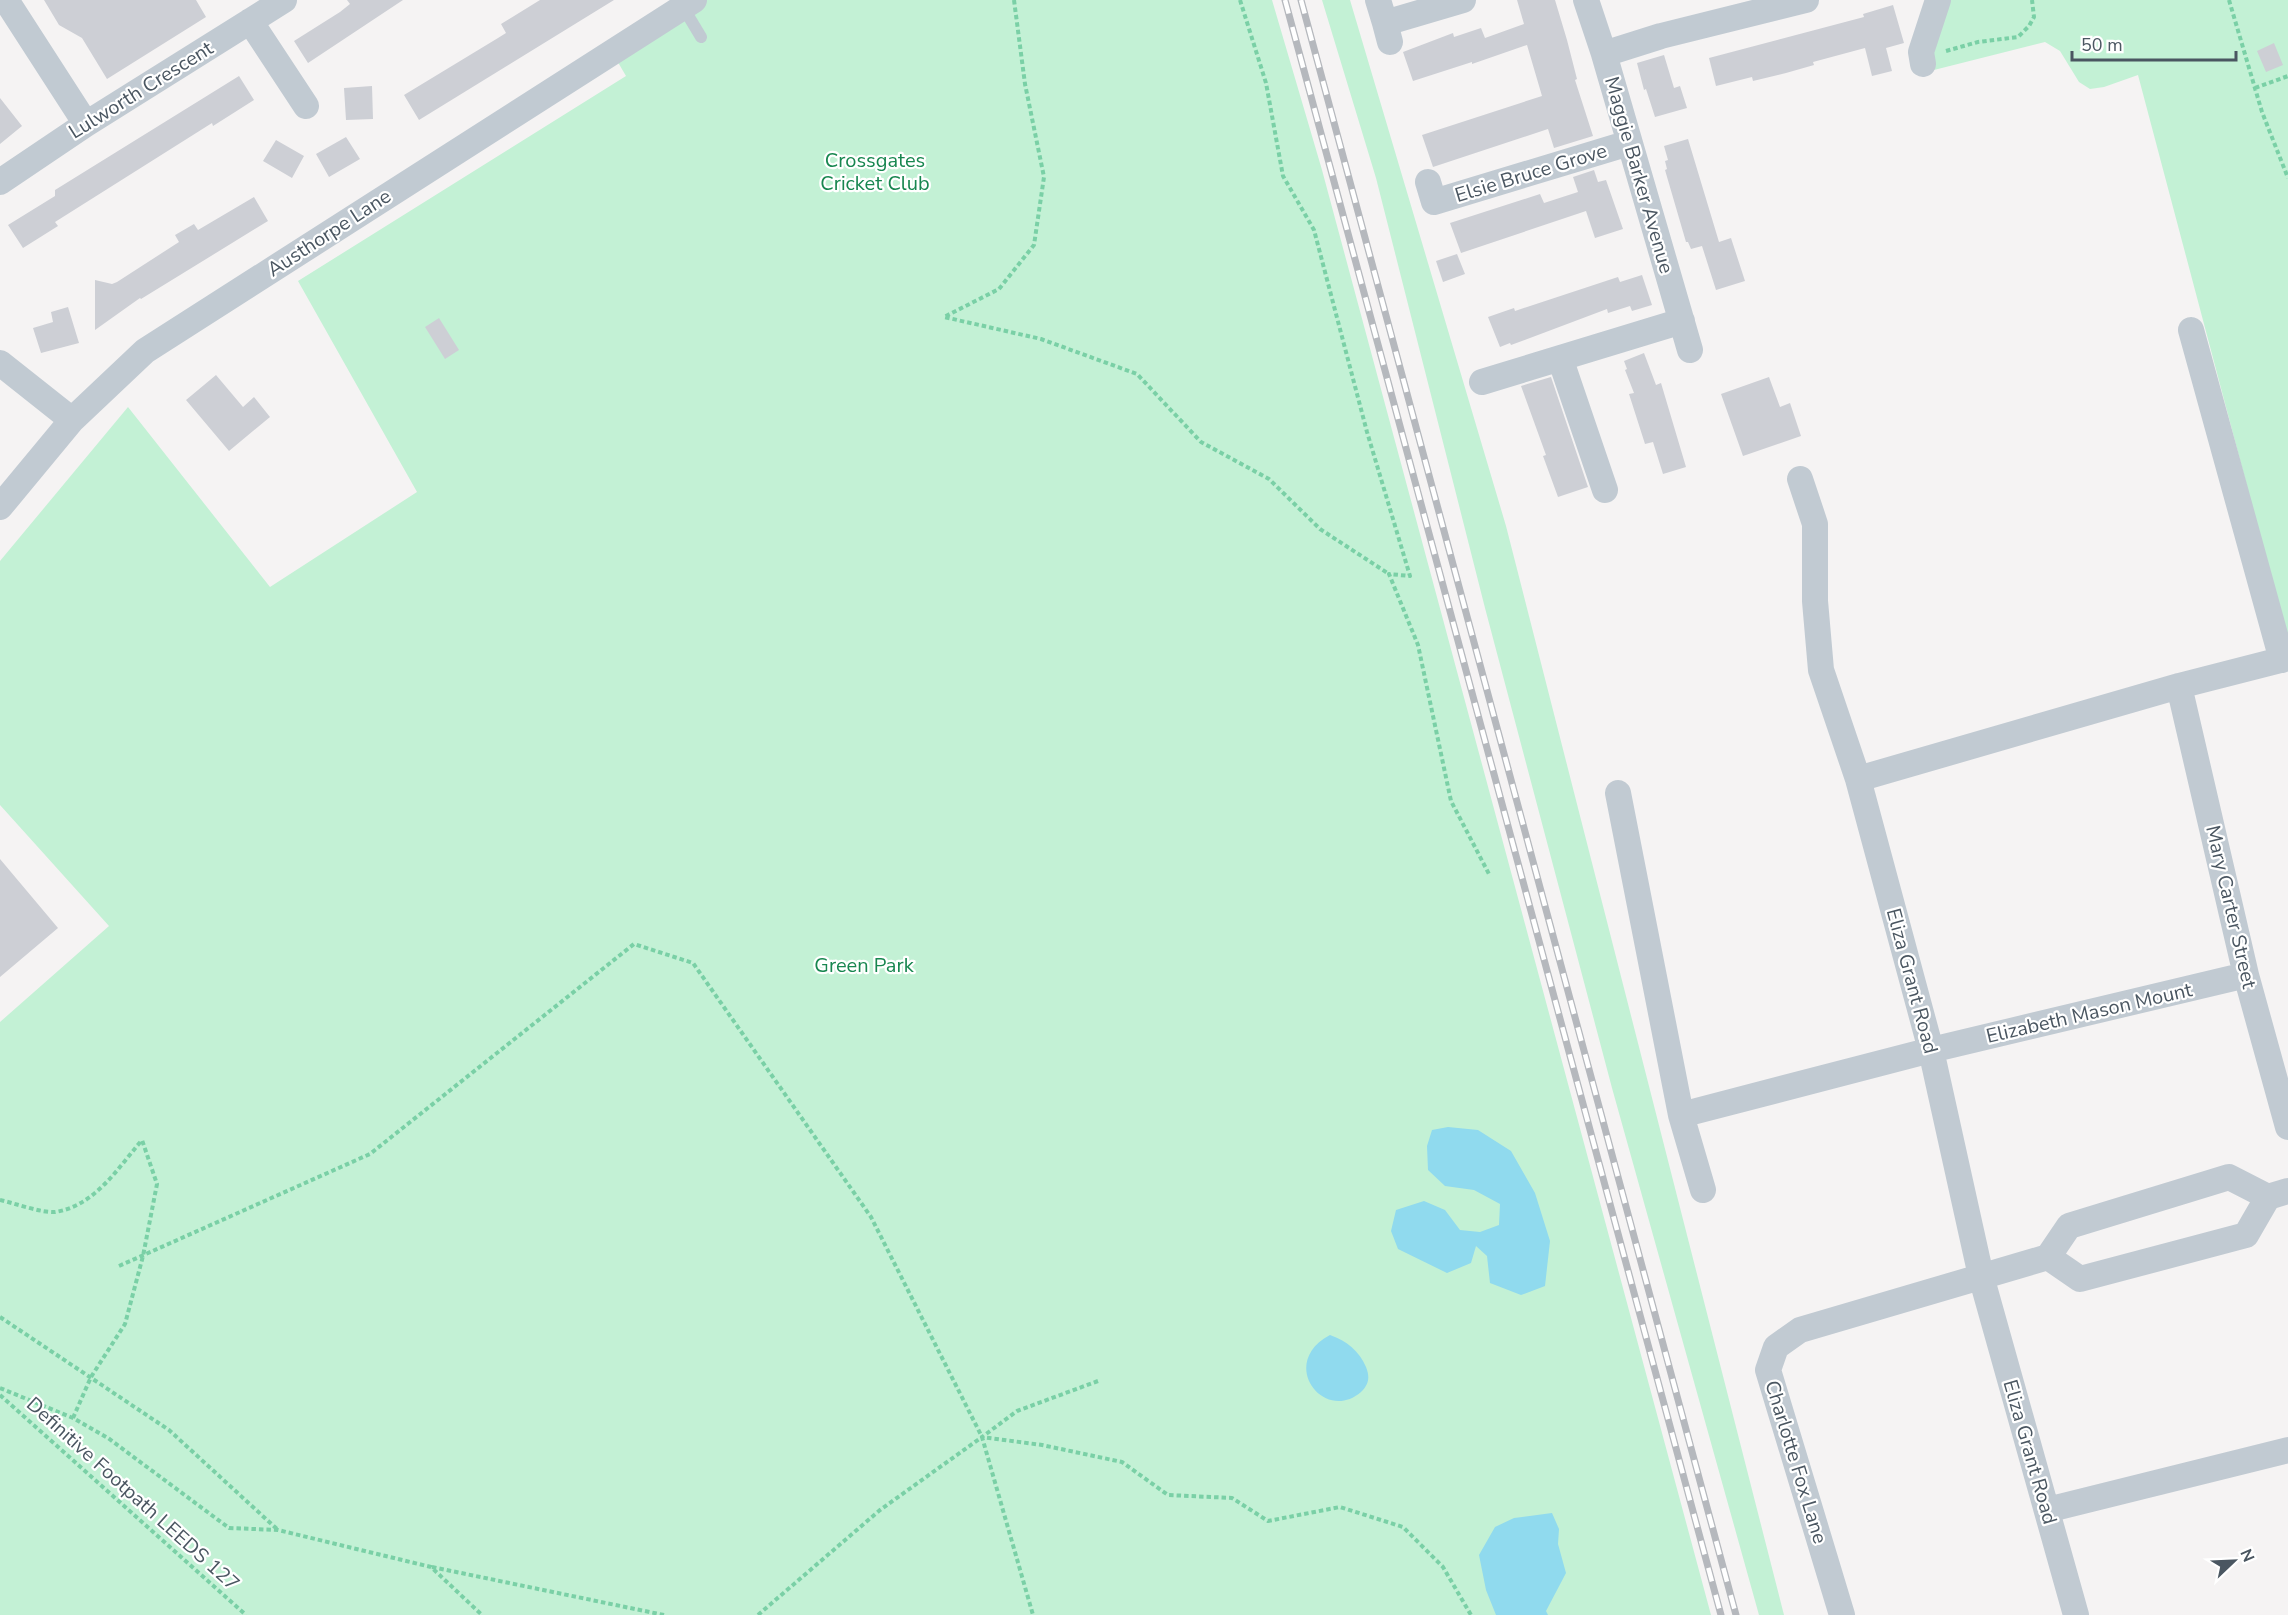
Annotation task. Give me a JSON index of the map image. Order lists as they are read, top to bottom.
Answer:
{
  "streets": {
    "street": [
      "Lulworth Crescent",
      "Elsie Bruce Grove",
      "Maggie Barker Avenue",
      "Austhorpe Lane",
      "Mary Carter Street",
      "Eliza Grant Road",
      "Elizabeth Mason Mount",
      "Charlotte Fox Lane"
    ],
    "path": ["Definitive Footpath LEEDS 127"]
  },
  "crossings": [
    ["Elsie Bruce Grove", "Maggie Barker Avenue"],
    ["Mary Carter Street", "Elizabeth Mason Mount"],
    ["Eliza Grant Road", "Elizabeth Mason Mount"],
    ["Eliza Grant Road", "Charlotte Fox Lane"]
  ],
  "parks": ["Crossgates Cricket Club", "Green Park"],
  "scale_bar": "50 m",
  "north": "top right"
}
